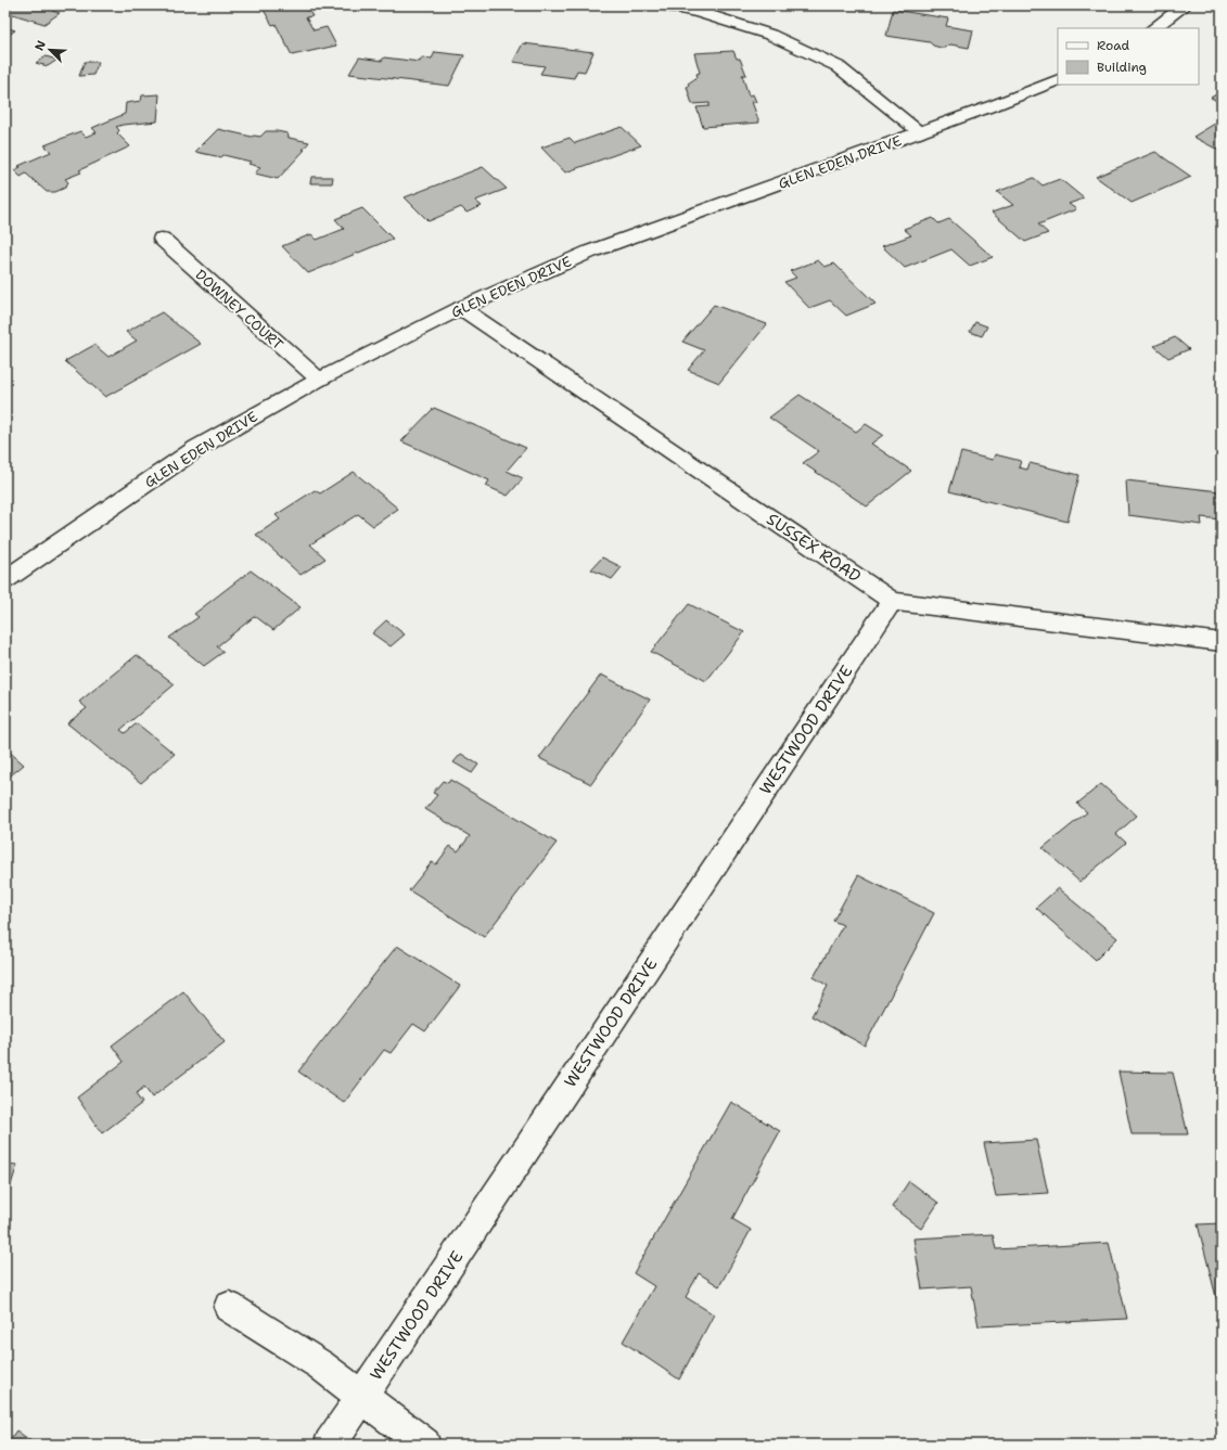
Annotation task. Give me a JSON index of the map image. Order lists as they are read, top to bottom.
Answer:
{
  "streets": {
    "street": [
      "GLEN EDEN DRIVE",
      "DOWNEY COURT",
      "SUSSEX ROAD",
      "WESTWOOD DRIVE"
    ]
  },
  "crossings": [
    ["GLEN EDEN DRIVE", "DOWNEY COURT"],
    ["GLEN EDEN DRIVE", "SUSSEX ROAD"],
    ["SUSSEX ROAD", "WESTWOOD DRIVE"]
  ],
  "legend": ["Road", "Building"],
  "north": "top left"
}
